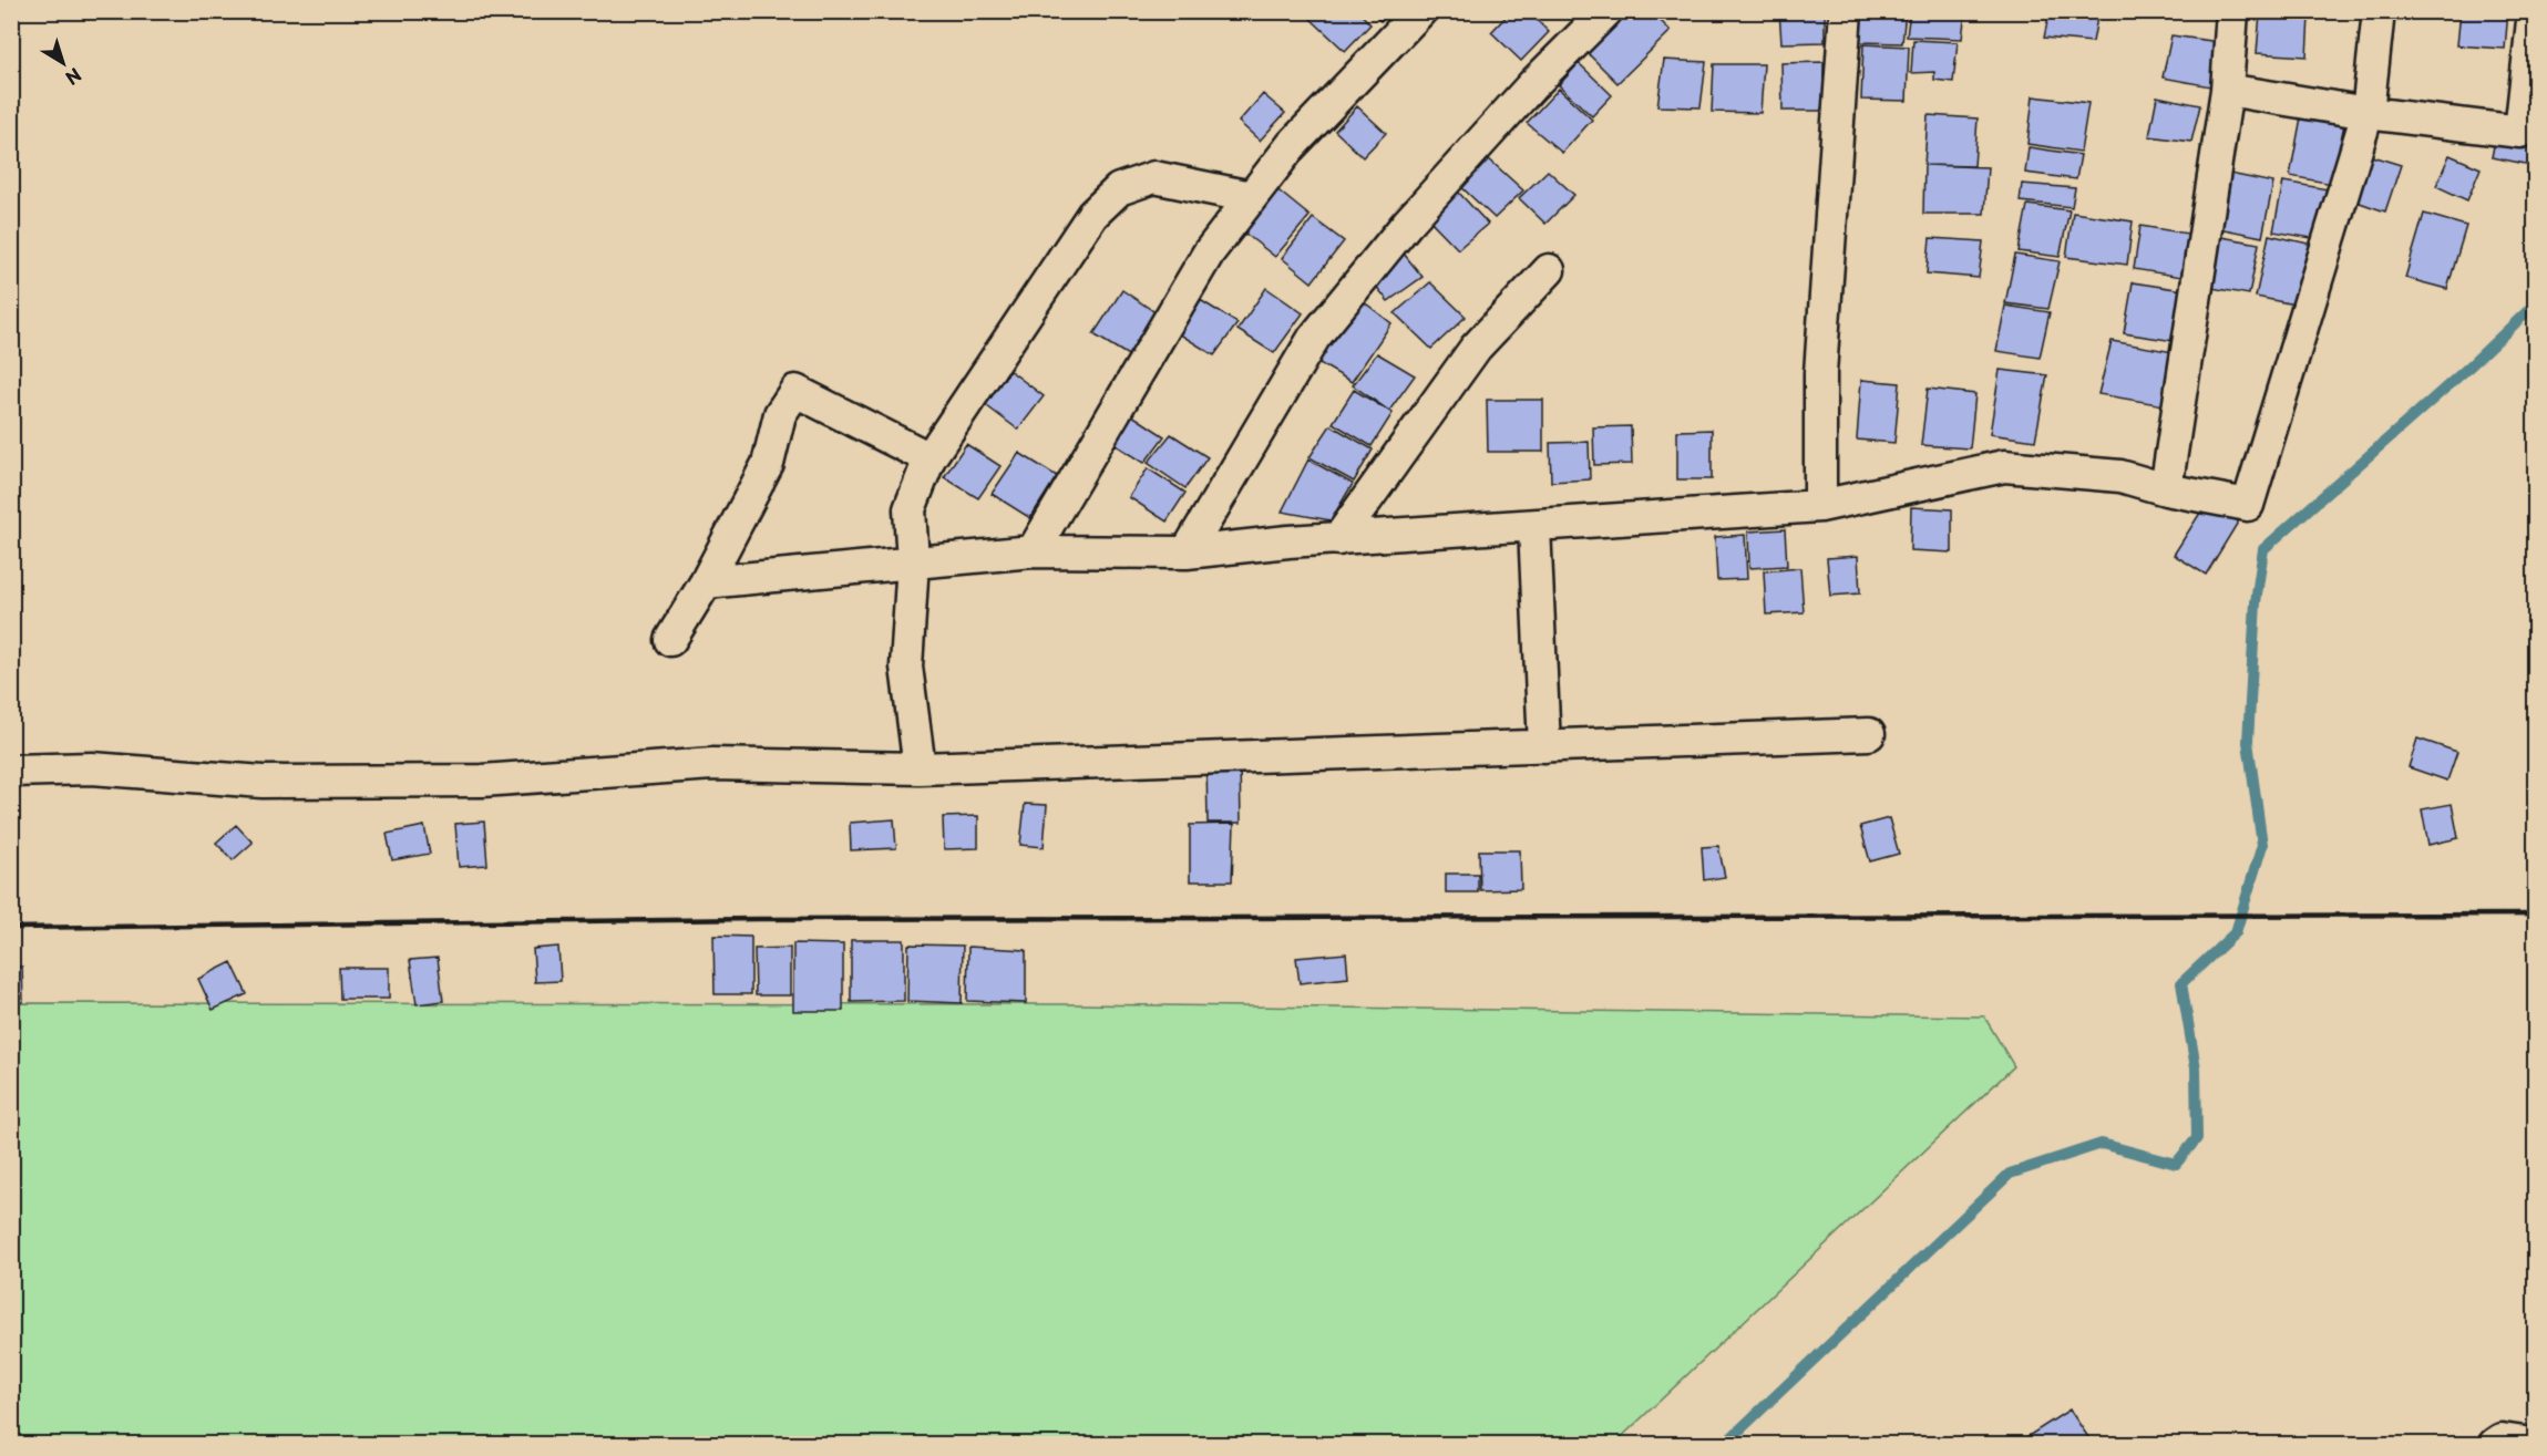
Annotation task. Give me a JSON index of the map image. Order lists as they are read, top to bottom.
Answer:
{
  "north": "bottom right"
}
